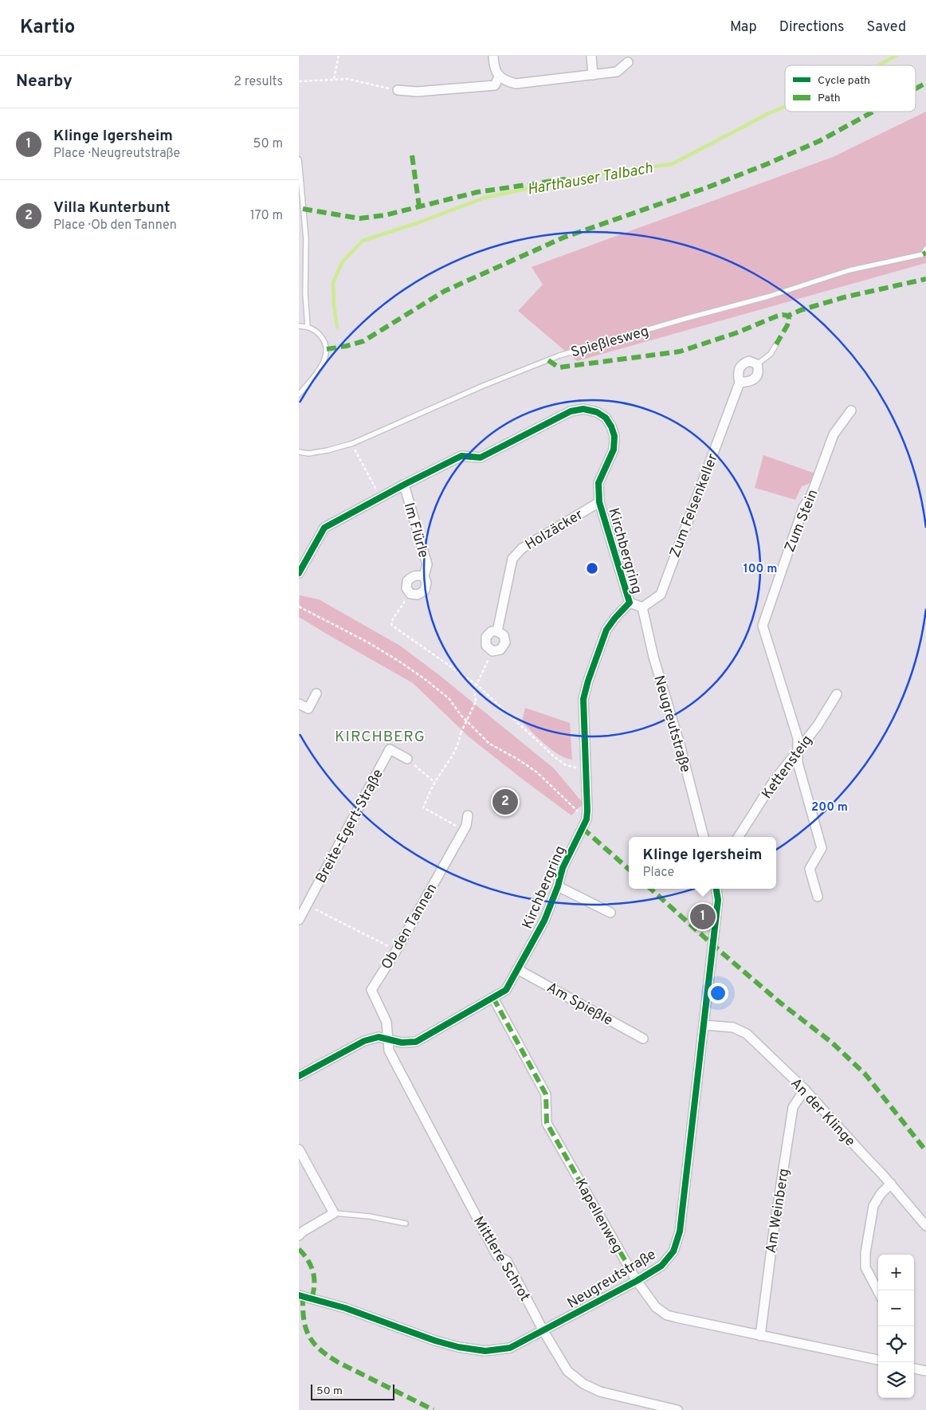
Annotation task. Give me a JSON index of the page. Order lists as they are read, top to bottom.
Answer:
{
  "streets": {
    "street": [
      "Zum Felsenkeller",
      "Zum Stein",
      "Holzäcker",
      "Im Flürle",
      "Kirchbergring",
      "Neugreutstraße",
      "Kettensteig",
      "Breite-Egert-Straße",
      "Ob den Tannen",
      "Am Spießle",
      "An der Klinge",
      "Am Weinberg",
      "Kapellenweg",
      "Mittlere Schrot"
    ],
    "lane": ["Spießlesweg"]
  },
  "crossings": [
    ["Zum Felsenkeller", "Neugreutstraße"],
    ["Zum Stein", "Kettensteig"],
    ["Holzäcker", "Kirchbergring"],
    ["Im Flürle", "Kirchbergring"],
    ["Kirchbergring", "Ob den Tannen"],
    ["Kirchbergring", "Am Spießle"],
    ["Kirchbergring", "Kapellenweg"],
    ["Kirchbergring", "Mittlere Schrot"],
    ["Neugreutstraße", "An der Klinge"],
    ["Neugreutstraße", "Kapellenweg"],
    ["Neugreutstraße", "Mittlere Schrot"],
    ["Ob den Tannen", "Mittlere Schrot"],
    ["An der Klinge", "Am Weinberg"],
    ["Am Weinberg", "Kapellenweg"]
  ],
  "districts": ["KIRCHBERG"],
  "water": ["Harthauser Talbach"],
  "legend": ["Cycle path", "Path"],
  "scale_bar": "50 m",
  "page": {
    "header": "Kartio",
    "nav": ["Map", "Directions", "Saved"],
    "heading": ["Nearby", "2 results"],
    "list": [
      {
        "mark": "1",
        "name": "Klinge Igersheim",
        "note": "Place · Neugreutstraße",
        "value": "50 m"
      },
      {
        "mark": "2",
        "name": "Villa Kunterbunt",
        "note": "Place · Ob den Tannen",
        "value": "170 m"
      }
    ],
    "pins": ["2", "1"],
    "popup": ["Klinge Igersheim", "Place"],
    "map_buttons": ["+", "−"],
    "scale": "50 m"
  },
  "rings": ["100 m", "200 m"]
}
